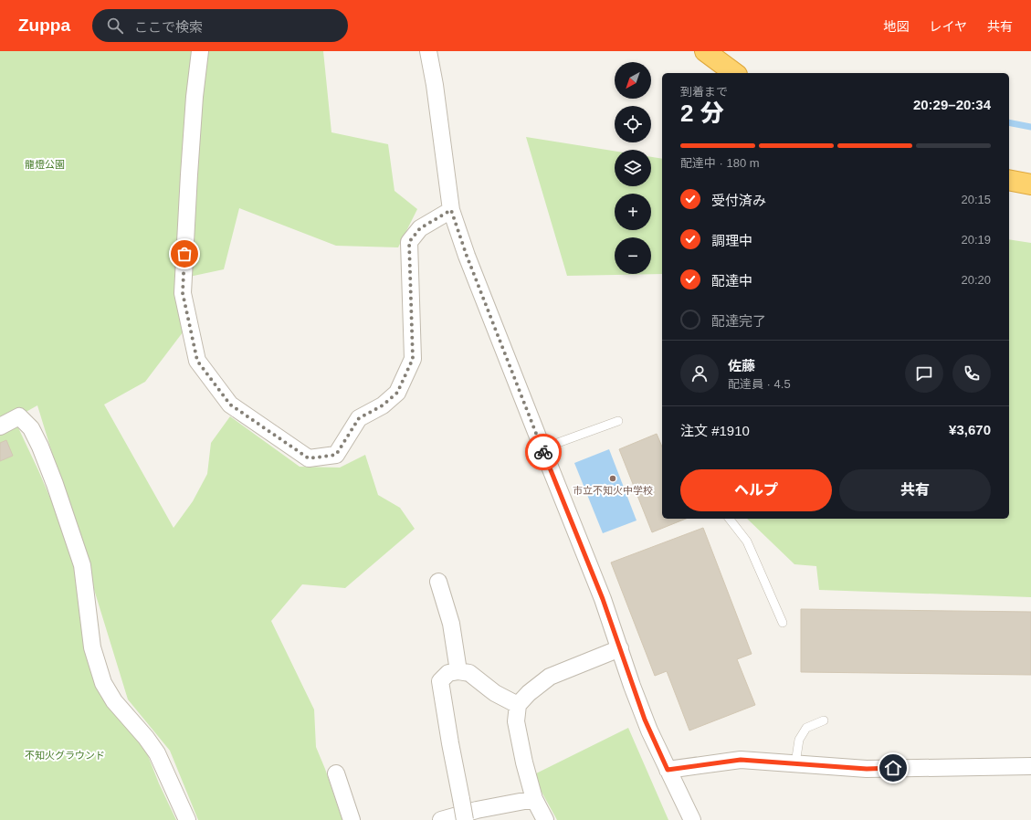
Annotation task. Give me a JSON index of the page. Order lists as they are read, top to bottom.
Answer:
{
  "parks": ["龍燈公園", "不知火グラウンド"],
  "places": ["市立不知火中学校"],
  "north": "bottom left",
  "page": {
    "header": "Zuppa",
    "search": "ここで検索",
    "nav": ["地図", "レイヤ", "共有"],
    "map_buttons": ["+", "−"],
    "heading": ["2 分", "到着まで", "20:29–20:34"],
    "panel": [
      "佐藤",
      "配達員 · 4.5",
      "注文 #1910",
      "¥3,670"
    ],
    "bar": "配達中 · 180 m",
    "list": [
      ["受付済み", "20:15"],
      ["調理中", "20:19"],
      ["配達中", "20:20"],
      "配達完了"
    ],
    "buttons": ["ヘルプ", "共有"]
  }
}
